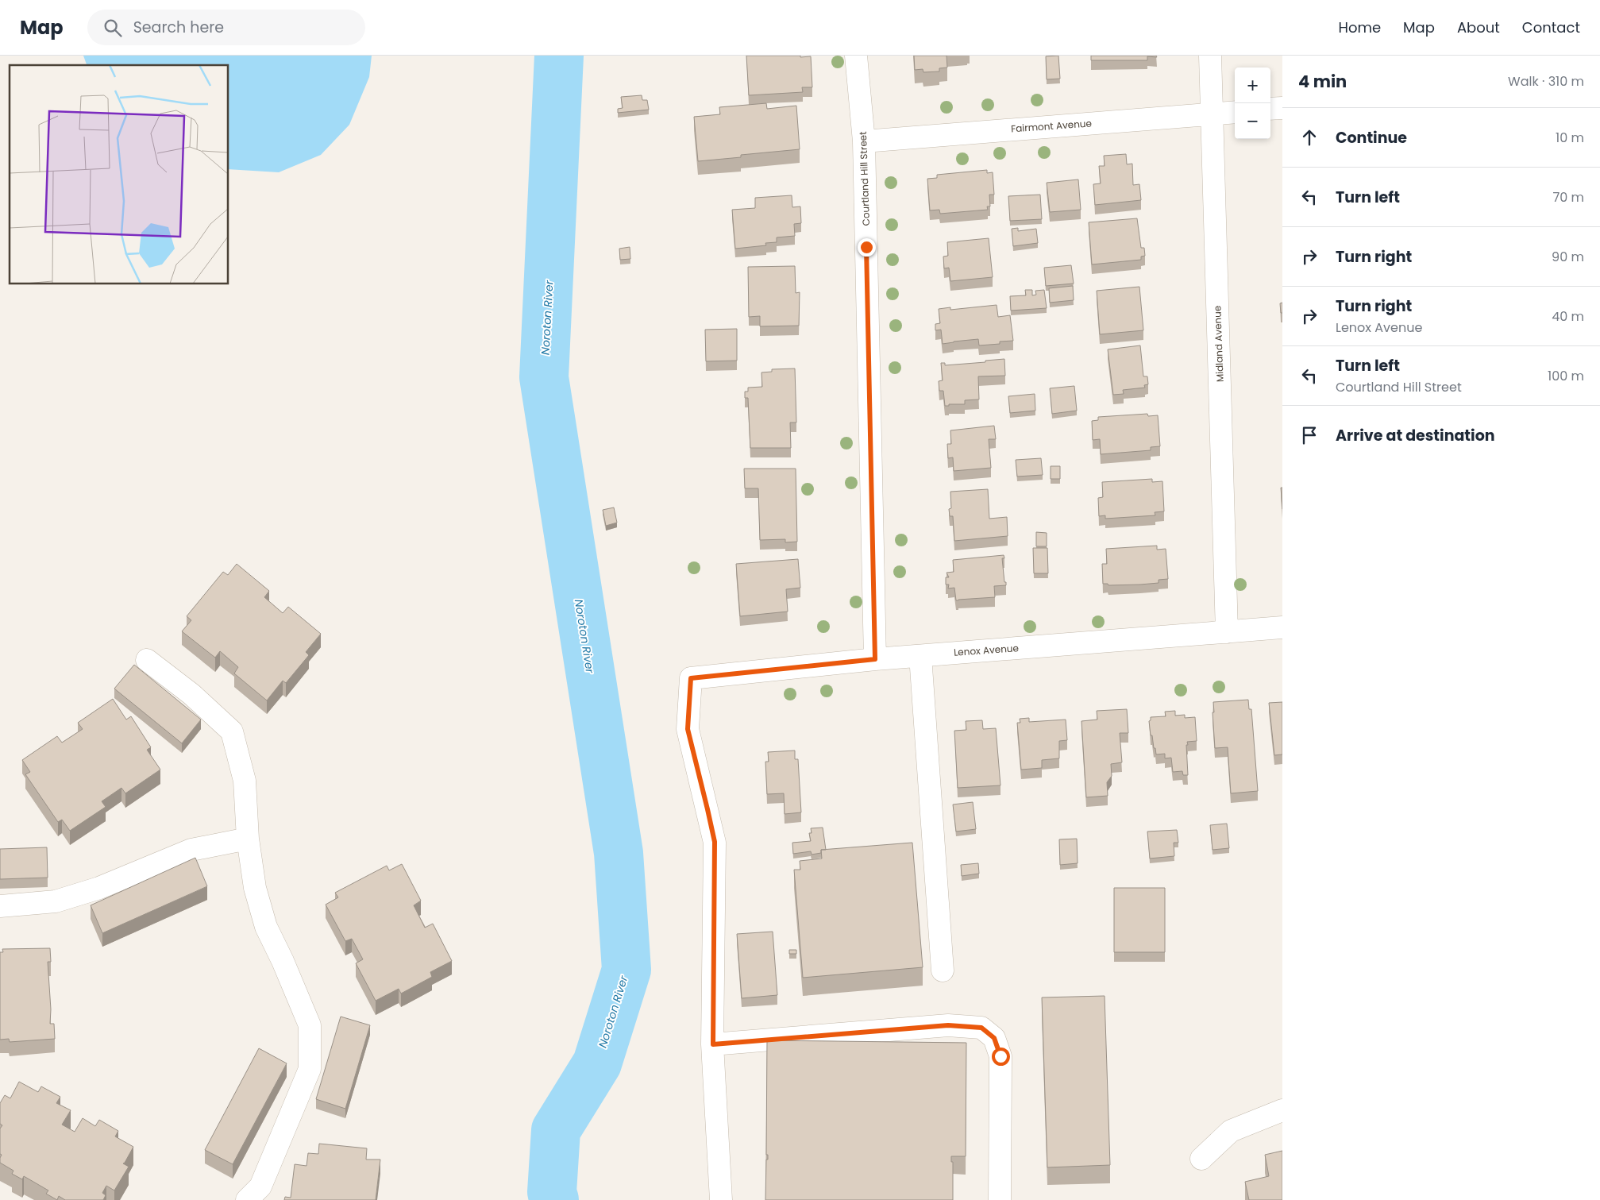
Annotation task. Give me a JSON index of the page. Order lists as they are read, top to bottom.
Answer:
{
  "streets": {
    "street": [
      "Fairmont Avenue",
      "Courtland Hill Street",
      "Midland Avenue",
      "Lenox Avenue"
    ]
  },
  "crossings": [
    ["Fairmont Avenue", "Courtland Hill Street"],
    ["Fairmont Avenue", "Midland Avenue"],
    ["Courtland Hill Street", "Lenox Avenue"],
    ["Midland Avenue", "Lenox Avenue"]
  ],
  "water": ["Noroton River"],
  "page": {
    "header": "Map",
    "search": "Search here",
    "nav": [
      "Home",
      "Map",
      "About",
      "Contact"
    ],
    "heading": ["4 min", "Walk · 310 m"],
    "map_buttons": ["+", "−"],
    "list": [
      ["Continue", "10 m"],
      ["Turn left", "70 m"],
      ["Turn right", "90 m"],
      ["Turn right", "Lenox Avenue", "40 m"],
      ["Turn left", "Courtland Hill Street", "100 m"],
      "Arrive at destination"
    ]
  }
}
